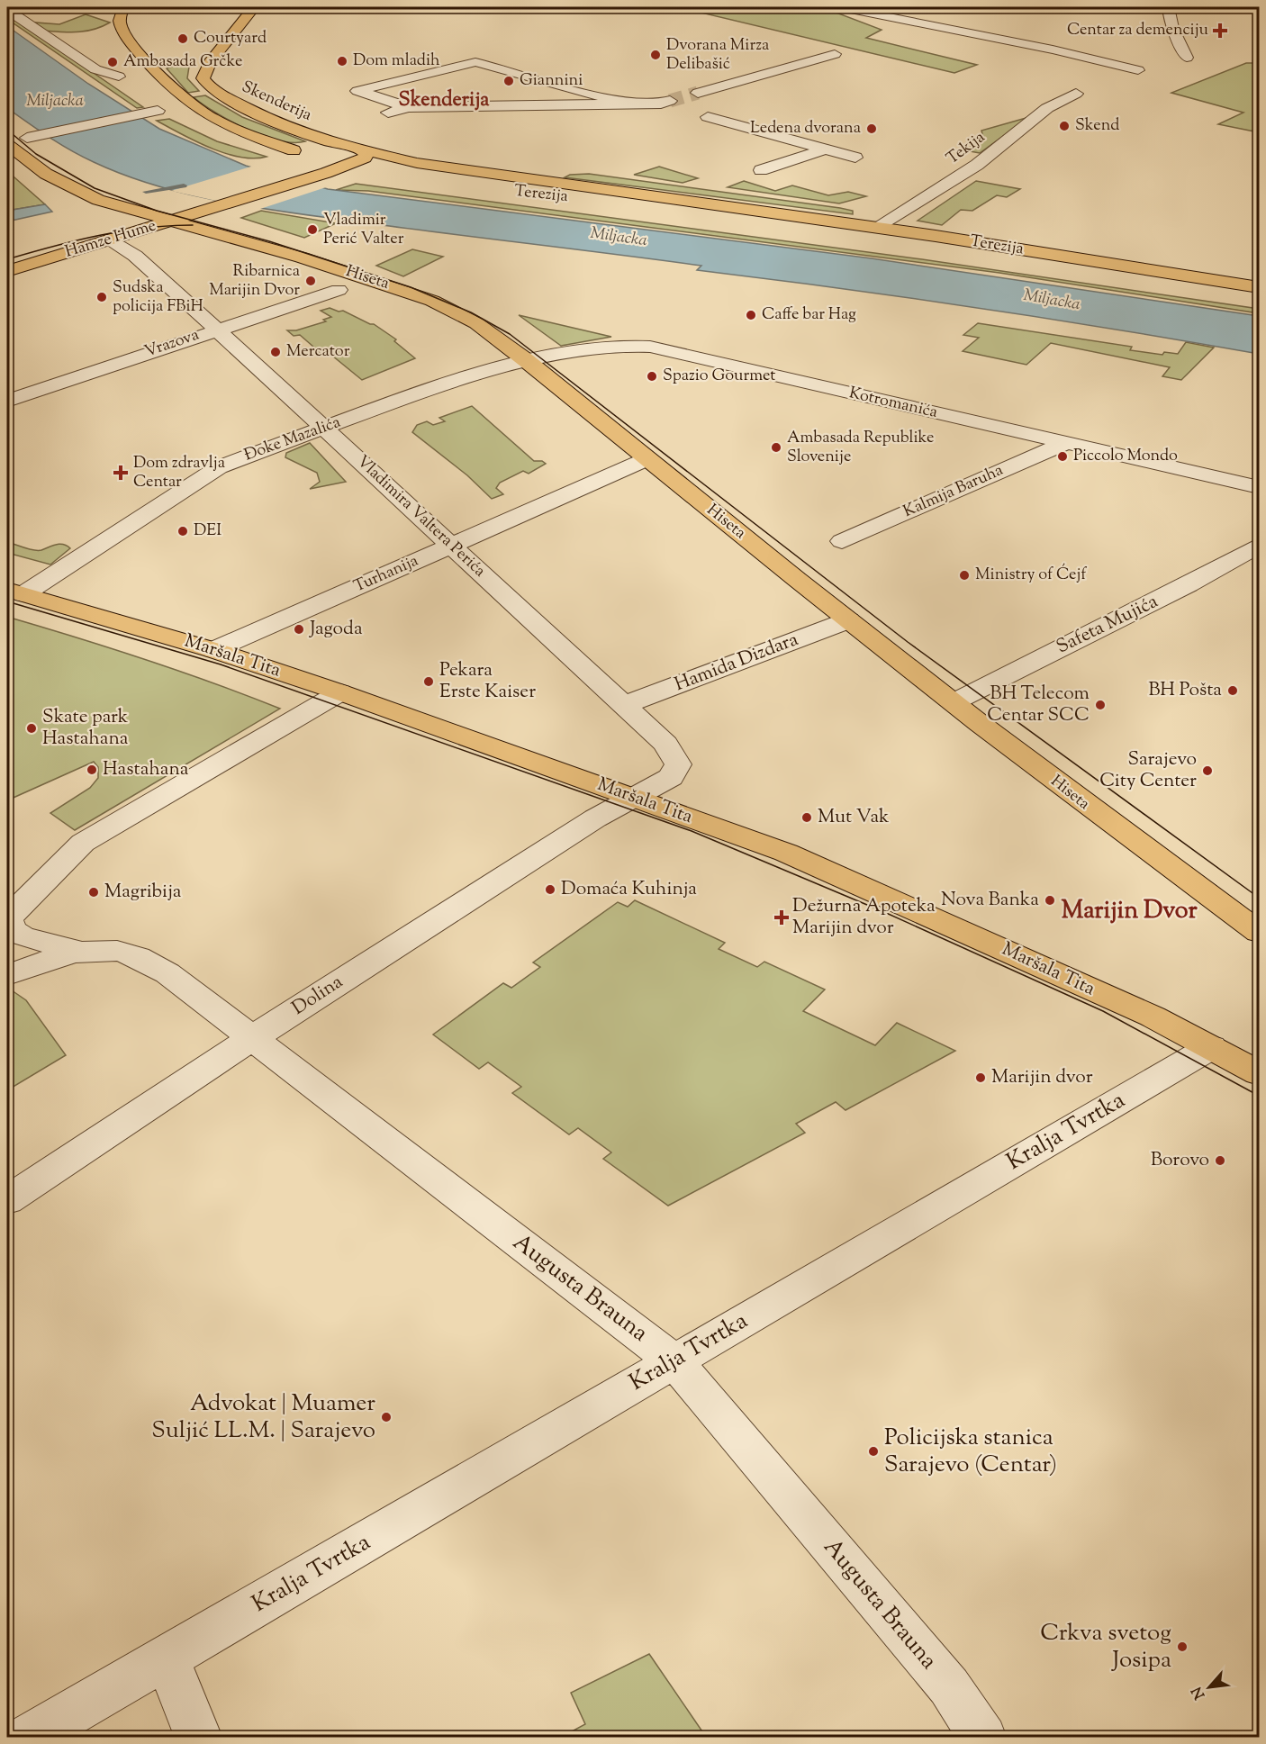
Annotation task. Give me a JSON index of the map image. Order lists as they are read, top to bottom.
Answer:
{
  "streets": {
    "main road": [
      "Skenderija",
      "Terezija",
      "Hamze Hume",
      "Hiseta",
      "Maršala Tita"
    ],
    "street": [
      "Tekija",
      "Vrazova",
      "Kotromanića",
      "Đoke Mazalića",
      "Kalmija Baruha",
      "Vladimira Valtera Perića",
      "Turhanija",
      "Safeta Mujića",
      "Hamida Dizdara",
      "Dolina",
      "Kralja Tvrtka",
      "Augusta Brauna"
    ]
  },
  "crossings": [
    ["Skenderija", "Terezija"],
    ["Tekija", "Terezija"],
    ["Terezija", "Hamze Hume"],
    ["Hamze Hume", "Hiseta"],
    ["Hamze Hume", "Vladimira Valtera Perića"],
    ["Hiseta", "Kotromanića"],
    ["Hiseta", "Đoke Mazalića"],
    ["Hiseta", "Turhanija"],
    ["Hiseta", "Safeta Mujića"],
    ["Hiseta", "Hamida Dizdara"],
    ["Vrazova", "Vladimira Valtera Perića"],
    ["Kotromanića", "Đoke Mazalića"],
    ["Kotromanića", "Kalmija Baruha"],
    ["Đoke Mazalića", "Vladimira Valtera Perića"],
    ["Đoke Mazalića", "Maršala Tita"],
    ["Vladimira Valtera Perića", "Turhanija"],
    ["Vladimira Valtera Perića", "Maršala Tita"],
    ["Vladimira Valtera Perića", "Hamida Dizdara"],
    ["Vladimira Valtera Perića", "Dolina"],
    ["Turhanija", "Maršala Tita"],
    ["Maršala Tita", "Dolina"],
    ["Maršala Tita", "Kralja Tvrtka"],
    ["Dolina", "Augusta Brauna"],
    ["Kralja Tvrtka", "Augusta Brauna"]
  ],
  "districts": ["Skenderija", "Marijin Dvor"],
  "water": ["Miljacka"],
  "places": {
    "health": ["Centar za demenciju", "Dom zdravlja Centar", "Dežurna Apoteka Marijin dvor"],
    "other": [
      "Courtyard",
      "Dvorana Mirza Delibašić",
      "Dom mladih",
      "Ambasada Grčke",
      "Giannini",
      "Skend",
      "Ledena dvorana",
      "Vladimir Perić Valter",
      "Ribarnica Marijin Dvor",
      "Sudska policija FBiH",
      "Caffe bar Hag",
      "Mercator",
      "Spazio Gourmet",
      "Ambasada Republike Slovenije",
      "Piccolo Mondo",
      "DEI",
      "Ministry of Ćejf",
      "Jagoda",
      "Pekara Erste Kaiser",
      "BH Pošta",
      "BH Telecom Centar SCC",
      "Skate park Hastahana",
      "Hastahana",
      "Sarajevo City Center",
      "Mut Vak",
      "Domaća Kuhinja",
      "Magribija",
      "Nova Banka",
      "Marijin dvor",
      "Borovo",
      "Advokat | Muamer Suljić LL.M. | Sarajevo",
      "Policijska stanica Sarajevo (Centar)",
      "Crkva svetog Josipa"
    ]
  },
  "north": "bottom left"
}
